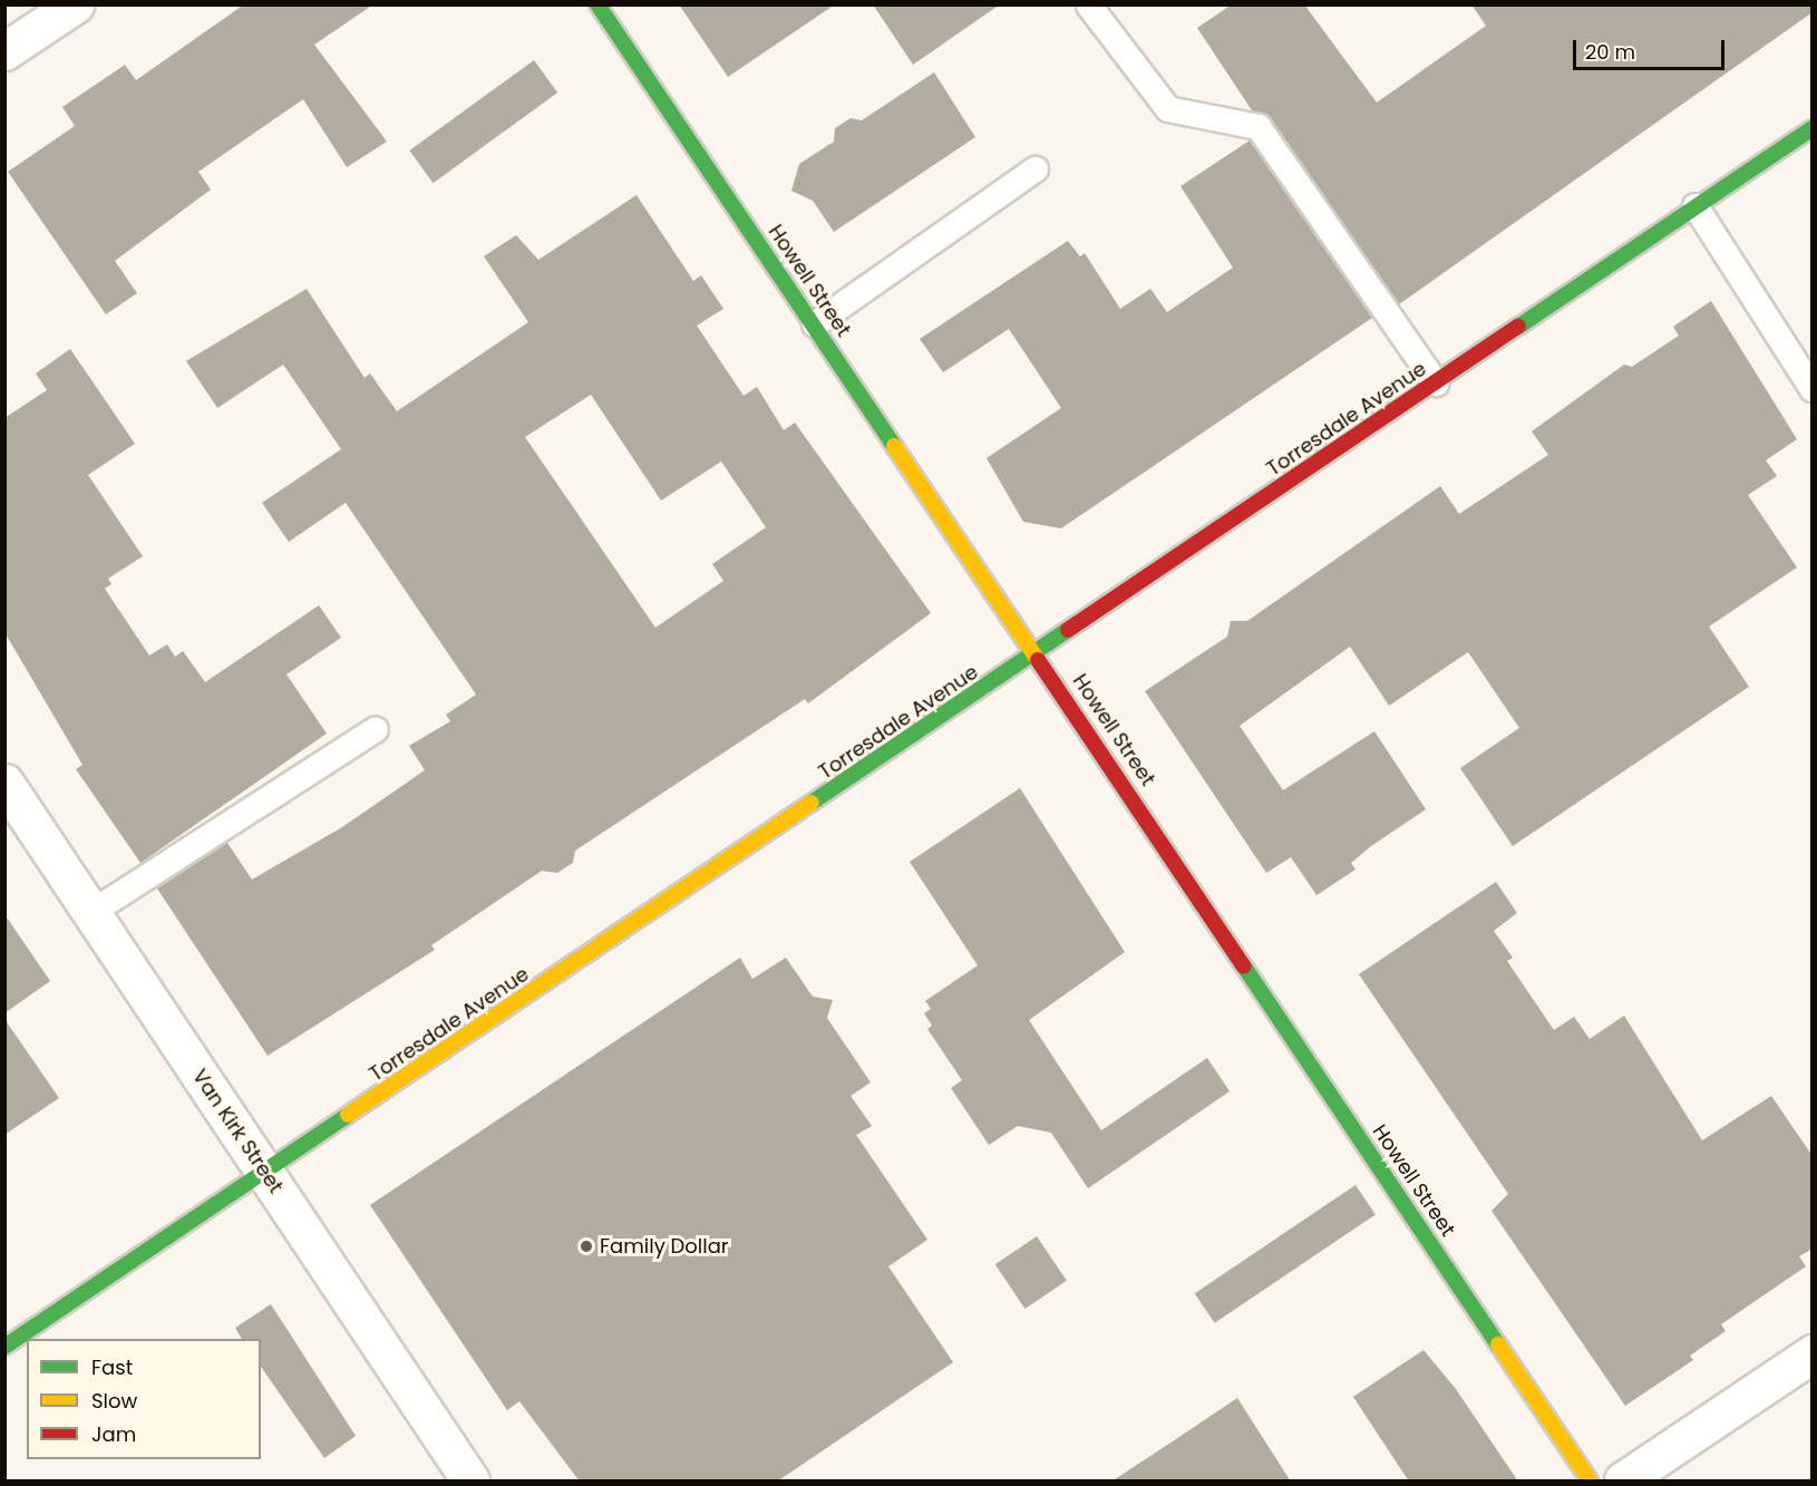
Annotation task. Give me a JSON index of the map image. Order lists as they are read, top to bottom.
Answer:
{
  "streets": {
    "street": ["Howell Street", "Torresdale Avenue", "Van Kirk Street"]
  },
  "crossings": [
    ["Howell Street", "Torresdale Avenue"],
    ["Torresdale Avenue", "Van Kirk Street"]
  ],
  "places": ["Family Dollar"],
  "legend": ["Fast", "Slow", "Jam"],
  "scale_bar": "20 m"
}
